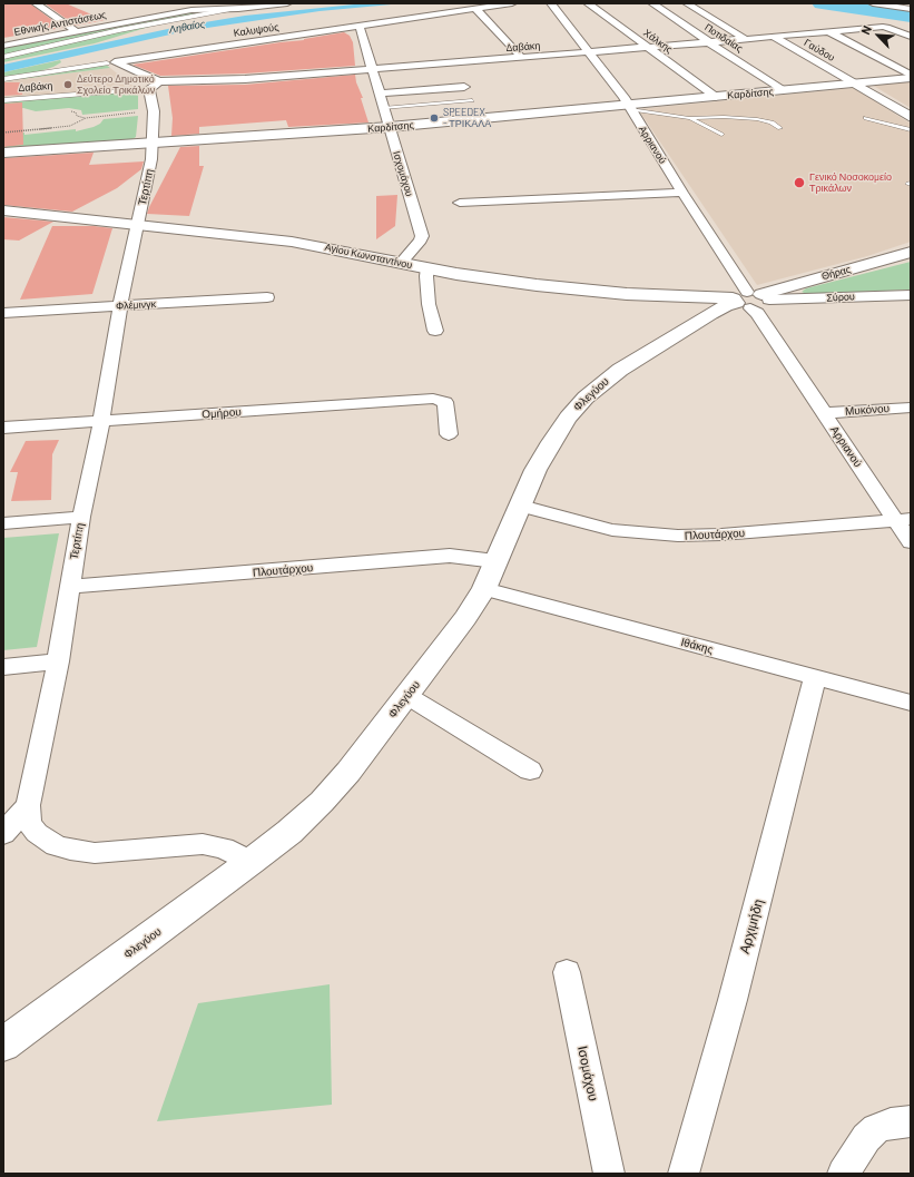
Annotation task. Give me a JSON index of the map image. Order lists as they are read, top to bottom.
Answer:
{
  "streets": {
    "street": [
      "Εθνικής Αντιστάσεως",
      "Καλυψούς",
      "Ποτιδαίας",
      "Χάλκης",
      "Δαβάκη",
      "Γαύδου",
      "Καρδίτσης",
      "Αρριανού",
      "Ισχομάχου",
      "Τερτίπη",
      "Αγίου Κωνσταντίνου",
      "Θήρας",
      "Σύρου",
      "Φλέμινγκ",
      "Φλεγύου",
      "Μυκόνου",
      "Ομήρου",
      "Πλουτάρχου",
      "Ιθάκης",
      "Αρχιμήδη",
      "Ισομάχου"
    ]
  },
  "crossings": [
    ["Καλυψούς", "Ισχομάχου"],
    ["Ποτιδαίας", "Δαβάκη"],
    ["Ποτιδαίας", "Καρδίτσης"],
    ["Χάλκης", "Δαβάκη"],
    ["Χάλκης", "Καρδίτσης"],
    ["Δαβάκη", "Γαύδου"],
    ["Δαβάκη", "Αρριανού"],
    ["Δαβάκη", "Ισχομάχου"],
    ["Δαβάκη", "Τερτίπη"],
    ["Γαύδου", "Καρδίτσης"],
    ["Καρδίτσης", "Αρριανού"],
    ["Καρδίτσης", "Ισχομάχου"],
    ["Καρδίτσης", "Τερτίπη"],
    ["Αρριανού", "Αγίου Κωνσταντίνου"],
    ["Αρριανού", "Θήρας"],
    ["Αρριανού", "Σύρου"],
    ["Αρριανού", "Φλεγύου"],
    ["Αρριανού", "Μυκόνου"],
    ["Αρριανού", "Πλουτάρχου"],
    ["Ισχομάχου", "Αγίου Κωνσταντίνου"],
    ["Τερτίπη", "Αγίου Κωνσταντίνου"],
    ["Τερτίπη", "Φλέμινγκ"],
    ["Τερτίπη", "Φλεγύου"],
    ["Τερτίπη", "Ομήρου"],
    ["Τερτίπη", "Πλουτάρχου"],
    ["Αγίου Κωνσταντίνου", "Θήρας"],
    ["Αγίου Κωνσταντίνου", "Σύρου"],
    ["Αγίου Κωνσταντίνου", "Φλεγύου"],
    ["Θήρας", "Σύρου"],
    ["Θήρας", "Φλεγύου"],
    ["Σύρου", "Φλεγύου"],
    ["Φλεγύου", "Πλουτάρχου"],
    ["Φλεγύου", "Ιθάκης"],
    ["Ιθάκης", "Αρχιμήδη"]
  ],
  "water": ["Ληθαίος"],
  "places": ["Δεύτερο Δημοτικό Σχολείο Τρικάλων", "SPEEDEX - ΤΡΙΚΑΛΑ", "Γενικό Νοσοκομείο Τρικάλων"],
  "north": "top left"
}
